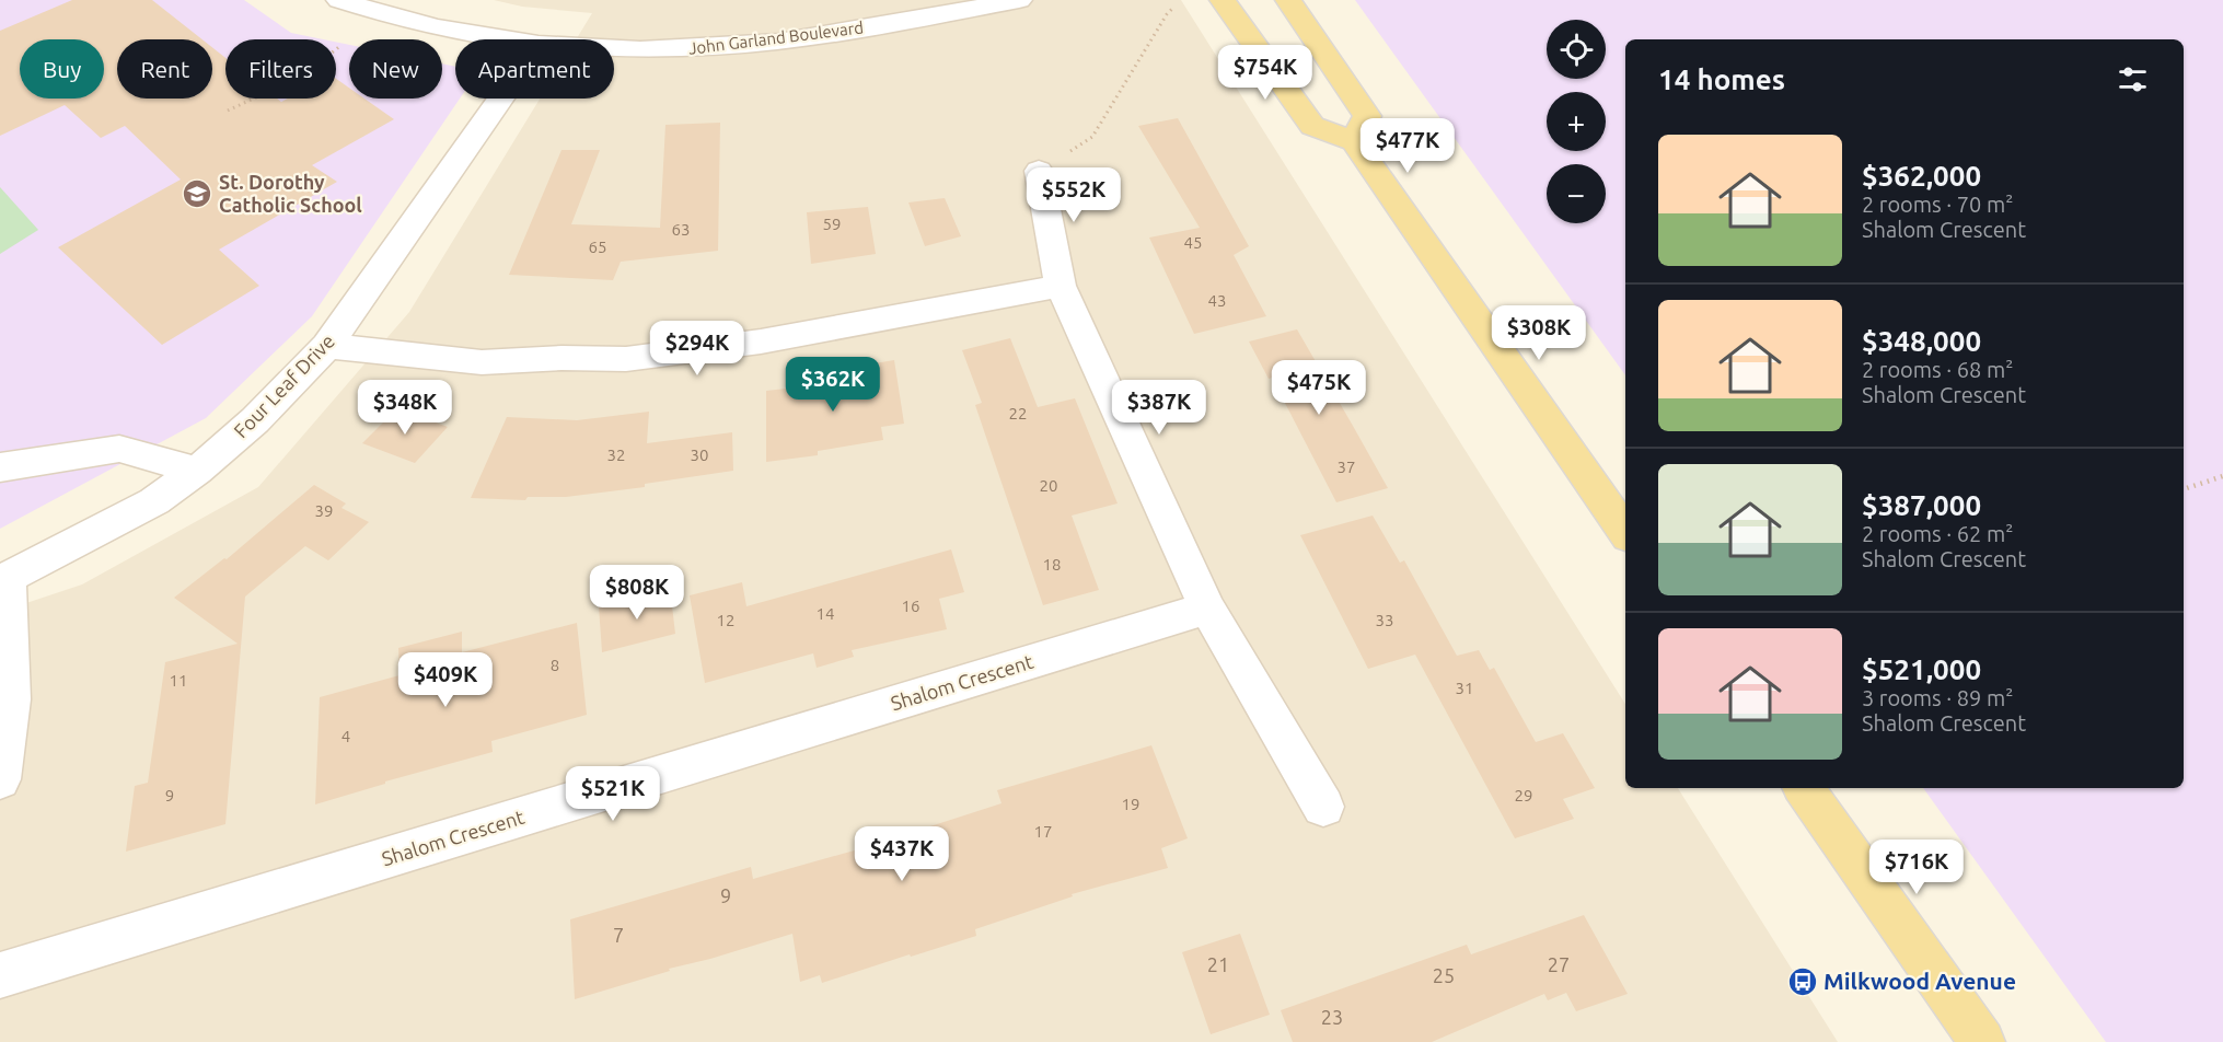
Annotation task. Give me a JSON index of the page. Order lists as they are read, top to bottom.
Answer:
{
  "streets": {
    "street": ["John Garland Boulevard", "Four Leaf Drive", "Shalom Crescent"]
  },
  "places": {
    "school or university": ["St. Dorothy Catholic School"],
    "bus stop": ["Milkwood Avenue"]
  },
  "house_numbers": [
    "59",
    "63",
    "45",
    "65",
    "43",
    "22",
    "32",
    "30",
    "37",
    "20",
    "39",
    "18",
    "16",
    "14",
    "12",
    "33",
    "8",
    "11",
    "31",
    "4",
    "9",
    "29",
    "19",
    "17",
    "9",
    "7",
    "21",
    "27",
    "25",
    "23"
  ],
  "page": {
    "map_buttons": ["+", "−"],
    "chip": [
      "Buy",
      "Rent",
      "Filters",
      "New",
      "Apartment"
    ],
    "heading": "14 homes",
    "price": [
      "$754K",
      "$477K",
      "$552K",
      "$308K",
      "$294K",
      "$362K",
      "$475K",
      "$348K",
      "$387K",
      "$808K",
      "$409K",
      "$521K",
      "$437K",
      "$716K"
    ],
    "list": [
      {
        "name": "$362,000",
        "note": "2 rooms · 70 m² · Shalom Crescent"
      },
      {
        "name": "$348,000",
        "note": "2 rooms · 68 m² · Shalom Crescent"
      },
      {
        "name": "$387,000",
        "note": "2 rooms · 62 m² · Shalom Crescent"
      },
      {
        "name": "$521,000",
        "note": "3 rooms · 89 m² · Shalom Crescent"
      }
    ]
  }
}
